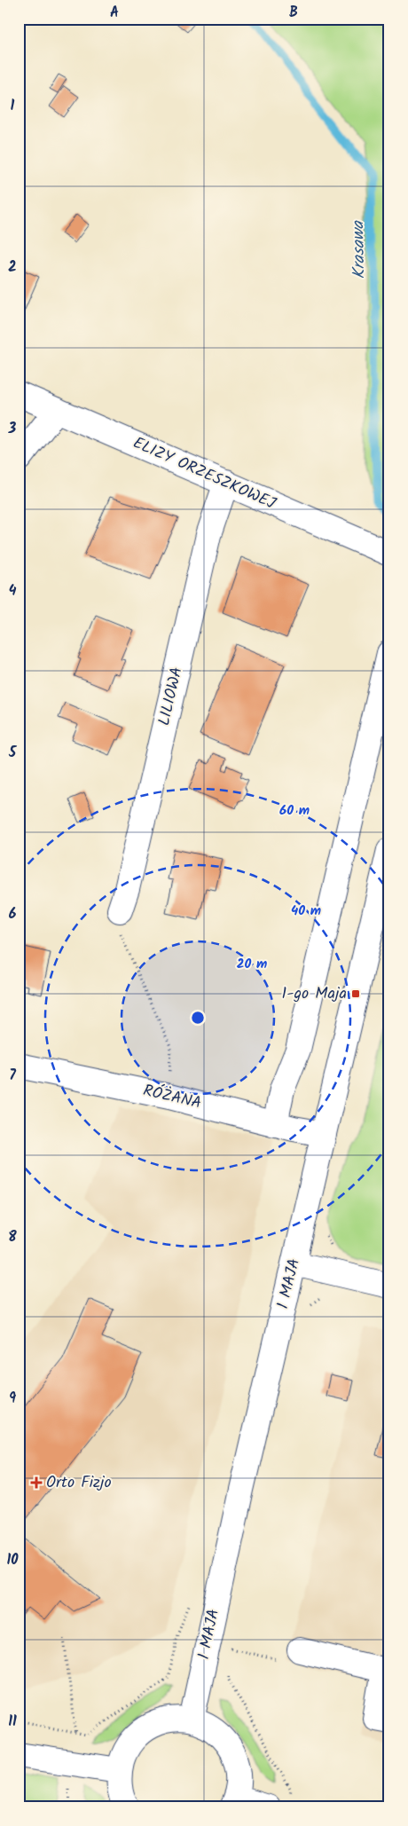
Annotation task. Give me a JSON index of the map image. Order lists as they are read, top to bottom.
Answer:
{
  "streets": {
    "street": [
      "ELIZY ORZESZKOWEJ",
      "LILIOWA",
      "RÓŻANA",
      "1 MAJA"
    ]
  },
  "crossings": [
    ["ELIZY ORZESZKOWEJ", "LILIOWA"],
    ["RÓŻANA", "1 MAJA"]
  ],
  "water": ["Krasawa"],
  "places": {
    "transit": ["1-go Maja"],
    "health": ["Orto Fizjo"]
  },
  "grid": {
    "columns": ["A", "B"],
    "rows": [
      "1",
      "2",
      "3",
      "4",
      "5",
      "6",
      "7",
      "8",
      "9",
      "10",
      "11"
    ]
  },
  "rings": ["60 m", "40 m", "20 m"]
}
